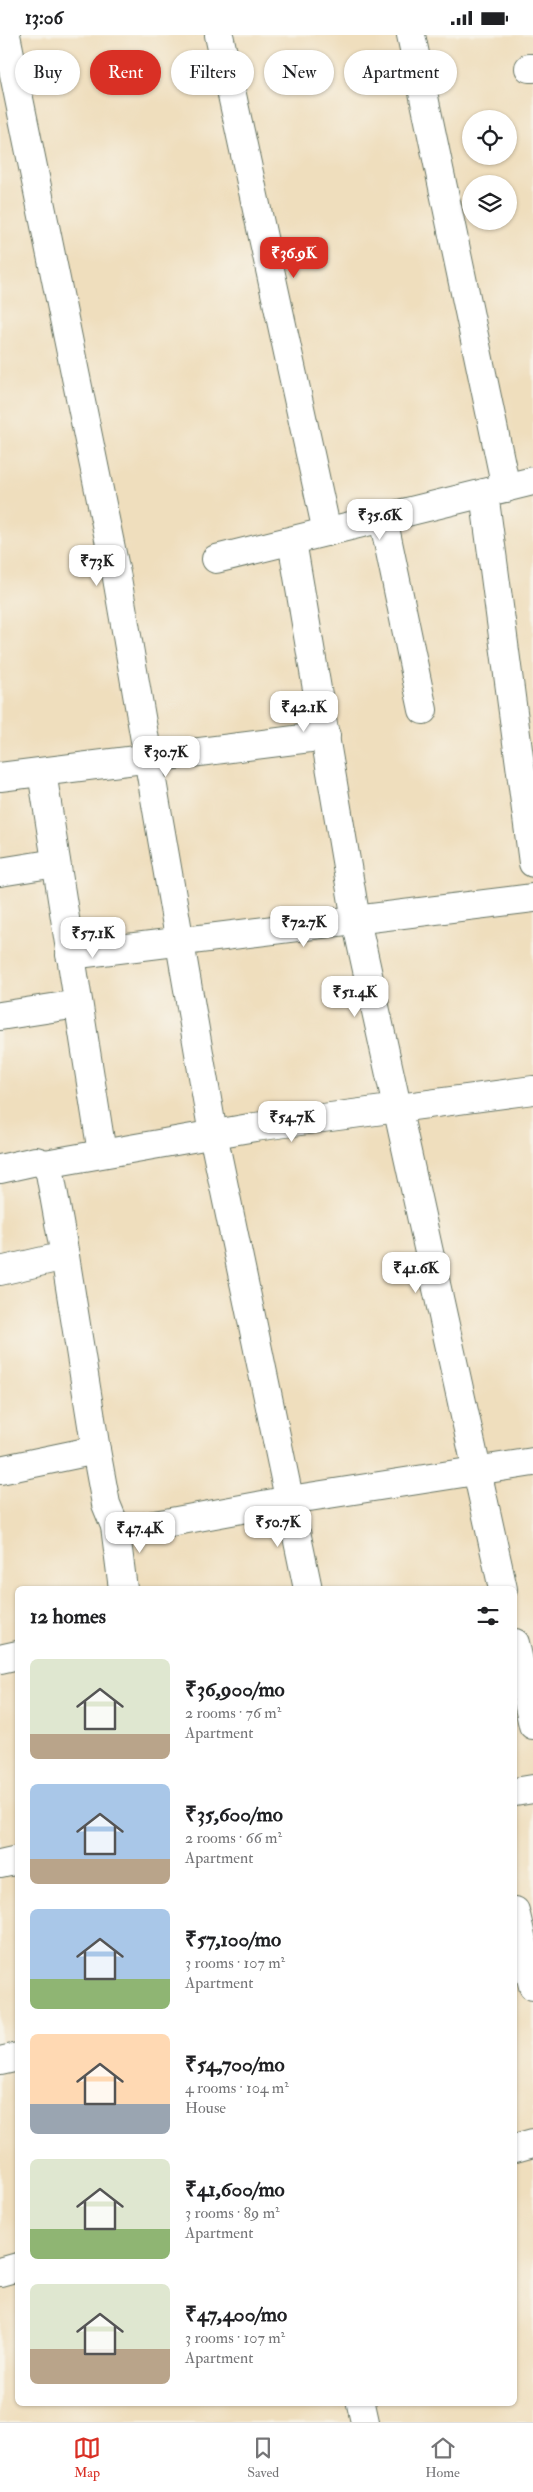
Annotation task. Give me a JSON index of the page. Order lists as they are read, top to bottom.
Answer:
{
  "page": {
    "status": "13:06",
    "chip": [
      "Buy",
      "Rent",
      "Filters",
      "New",
      "Apartment"
    ],
    "price": [
      "₹36.9K",
      "₹35.6K",
      "₹73K",
      "₹42.1K",
      "₹30.7K",
      "₹72.7K",
      "₹57.1K",
      "₹51.4K",
      "₹54.7K",
      "₹41.6K",
      "₹50.7K",
      "₹47.4K"
    ],
    "heading": "12 homes",
    "list": [
      {
        "name": "₹36,900/mo",
        "note": "2 rooms · 76 m² · Apartment"
      },
      {
        "name": "₹35,600/mo",
        "note": "2 rooms · 66 m² · Apartment"
      },
      {
        "name": "₹57,100/mo",
        "note": "3 rooms · 107 m² · Apartment"
      },
      {
        "name": "₹54,700/mo",
        "note": "4 rooms · 104 m² · House"
      },
      {
        "name": "₹41,600/mo",
        "note": "3 rooms · 89 m² · Apartment"
      },
      {
        "name": "₹47,400/mo",
        "note": "3 rooms · 107 m² · Apartment"
      }
    ],
    "tabs": ["Map", "Saved", "Home"]
  }
}
